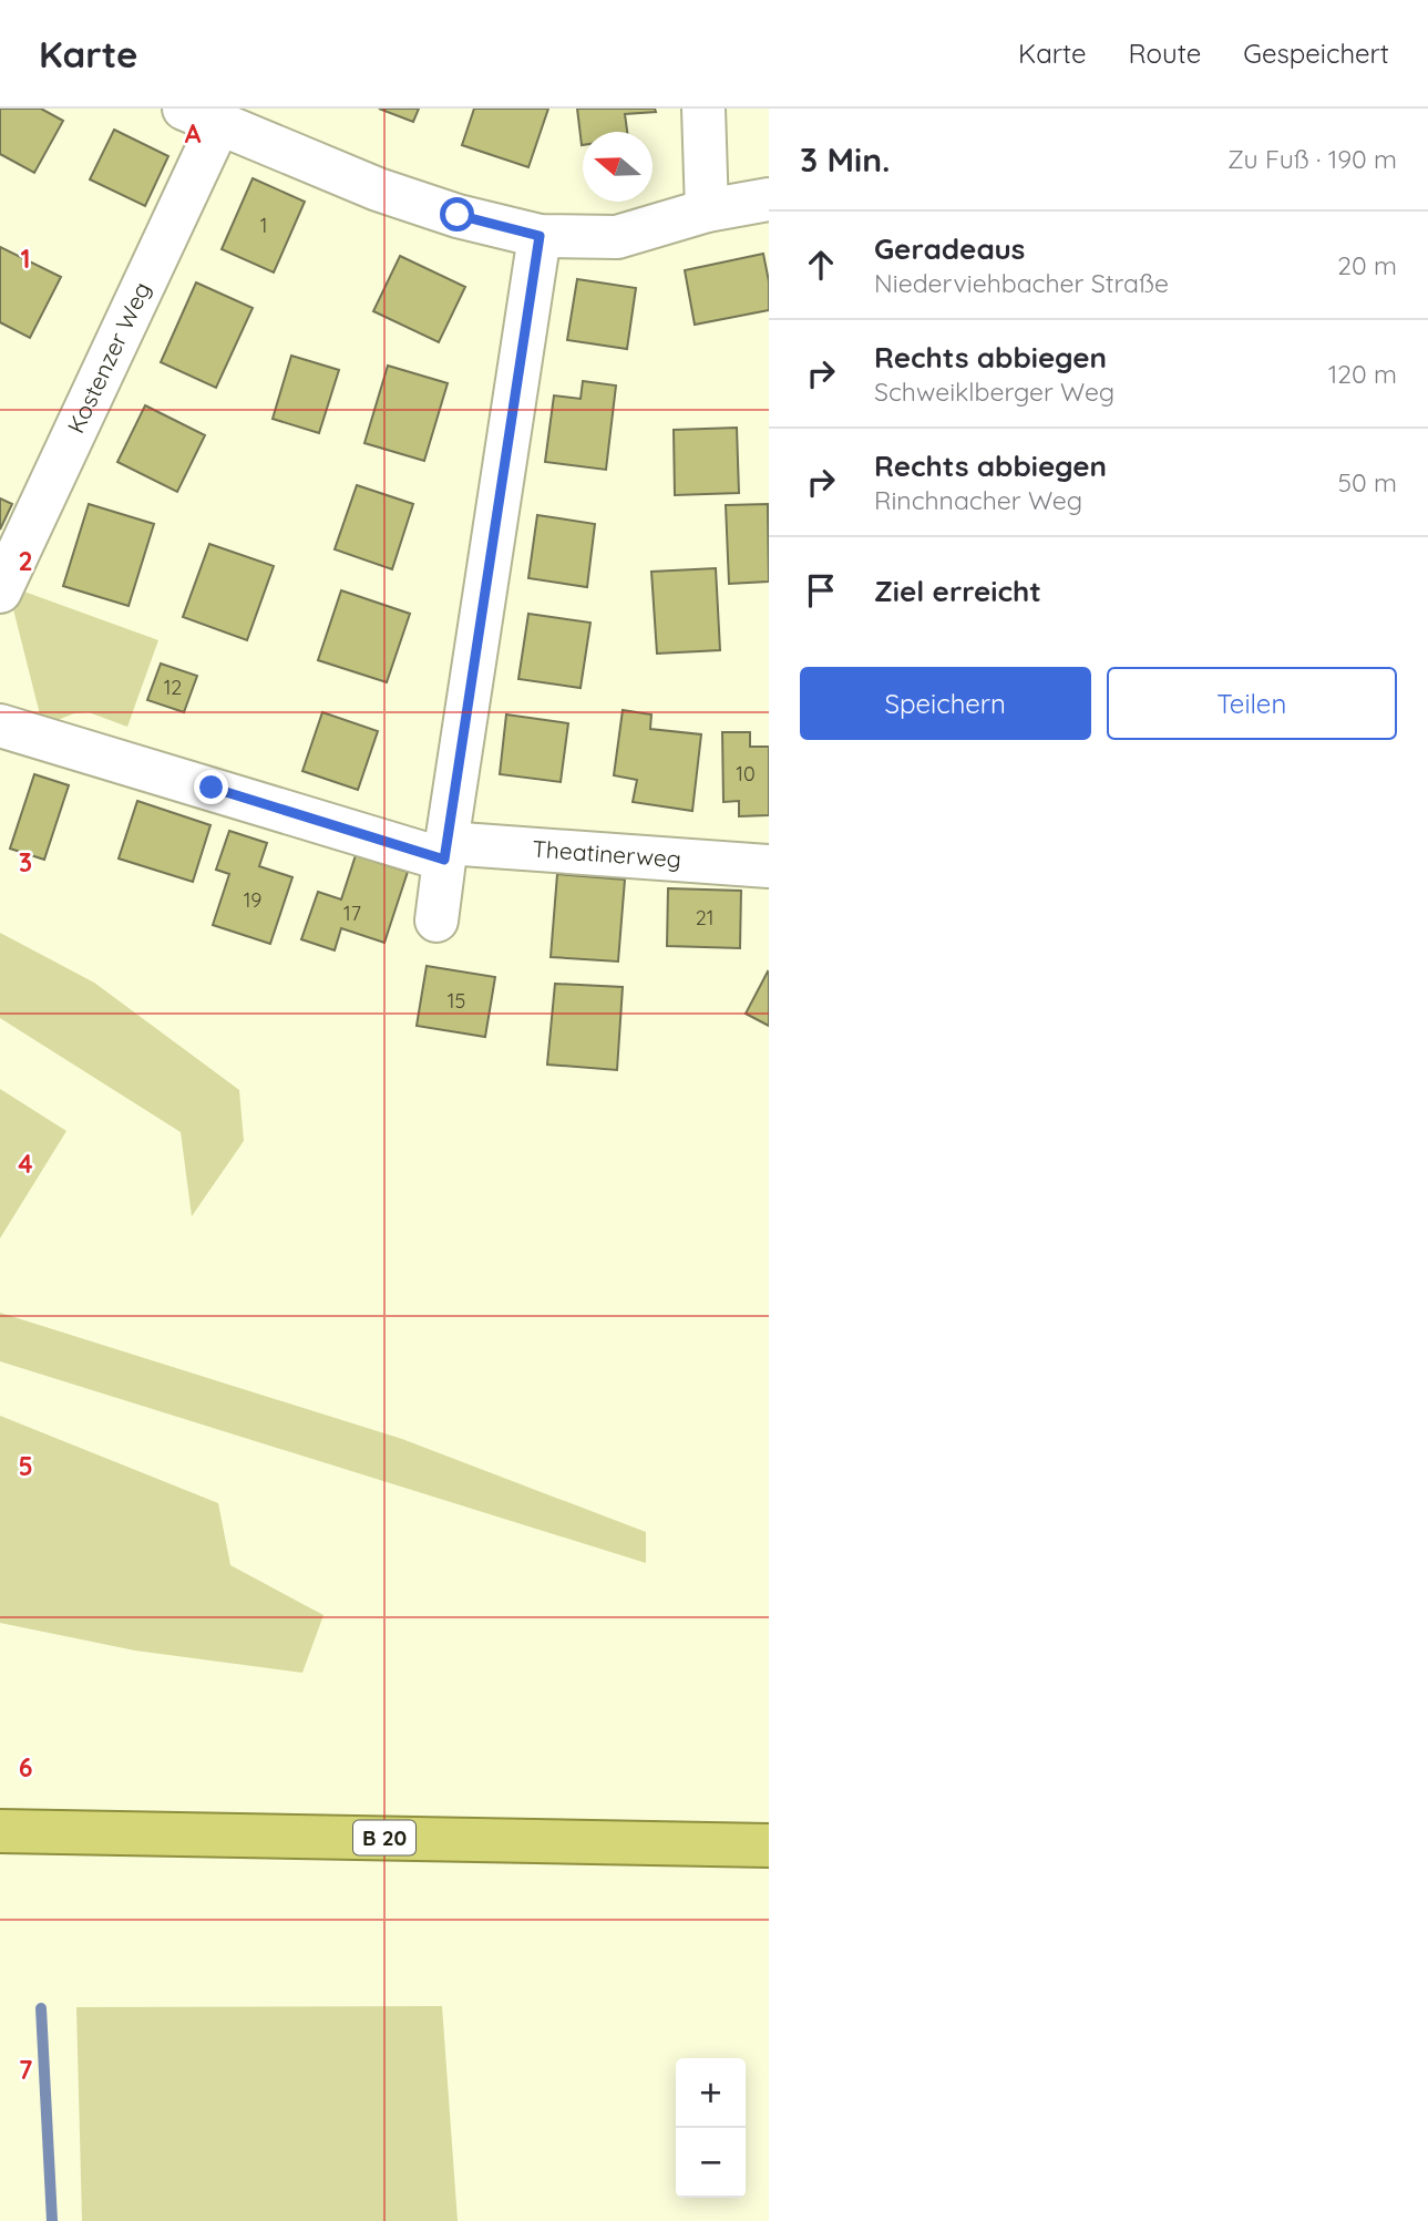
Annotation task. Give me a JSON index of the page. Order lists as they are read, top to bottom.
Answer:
{
  "streets": {
    "highway": ["B 20"],
    "street": ["Kostenzer Weg", "Theatinerweg"]
  },
  "house_numbers": [
    "1",
    "12",
    "10",
    "19",
    "17",
    "21",
    "15"
  ],
  "north": "left",
  "page": {
    "header": "Karte",
    "nav": ["Karte", "Route", "Gespeichert"],
    "heading": ["3 Min.", "Zu Fuß · 190 m"],
    "list": [
      ["Geradeaus", "Niederviehbacher Straße", "20 m"],
      ["Rechts abbiegen", "Schweiklberger Weg", "120 m"],
      ["Rechts abbiegen", "Rinchnacher Weg", "50 m"],
      "Ziel erreicht"
    ],
    "buttons": ["Speichern", "Teilen"],
    "map_buttons": ["+", "−"]
  },
  "grid": {
    "columns": ["A"],
    "rows": [
      "1",
      "2",
      "3",
      "4",
      "5",
      "6",
      "7"
    ]
  }
}
